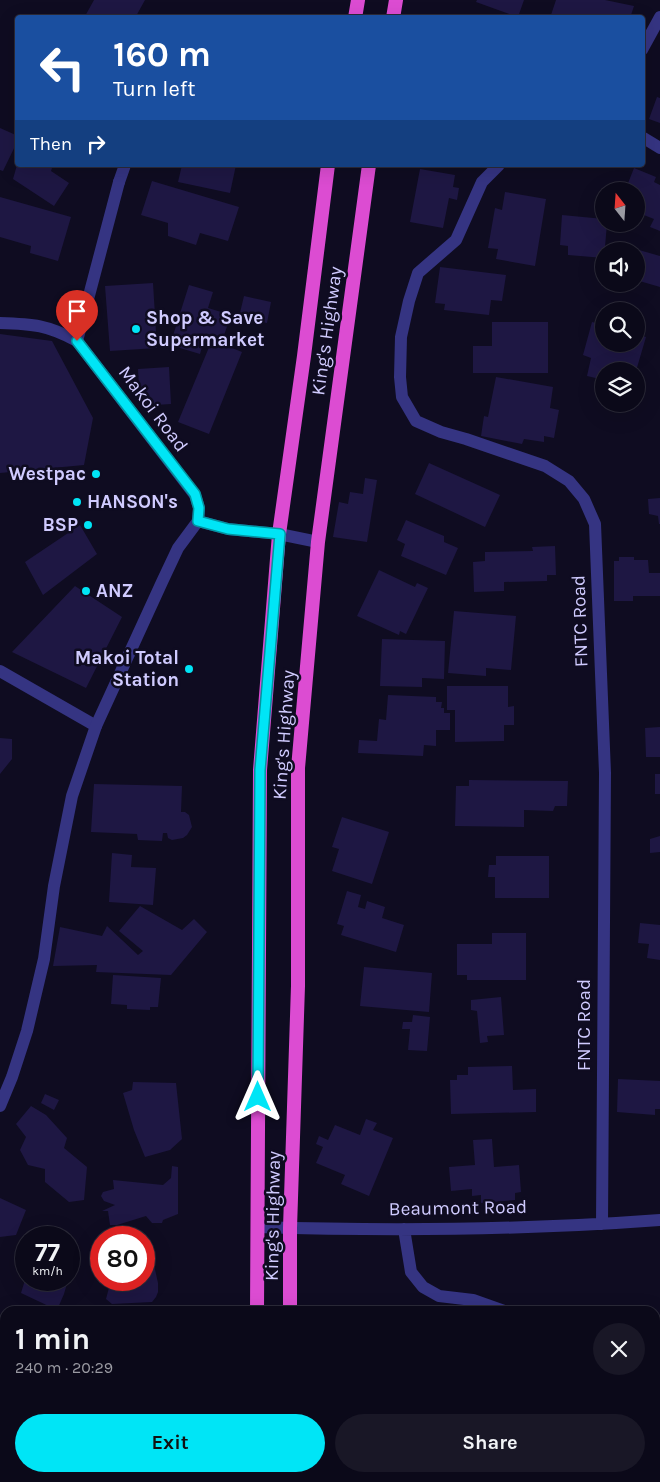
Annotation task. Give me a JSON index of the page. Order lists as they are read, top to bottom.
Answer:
{
  "streets": {
    "highway": ["King's Highway"],
    "street": ["Makoi Road", "FNTC Road", "Beaumont Road"]
  },
  "crossings": [
    ["King's Highway", "Beaumont Road"],
    ["FNTC Road", "Beaumont Road"]
  ],
  "places": [
    "Shop & Save Supermarket",
    "Westpac",
    "HANSON's",
    "BSP",
    "ANZ",
    "Makoi Total Station"
  ],
  "north": "top",
  "page": {
    "turn": ["160 m", "Turn left"],
    "then": "Then",
    "speed": "77 km/h",
    "limit": "80",
    "heading": ["1 min", "240 m · 20:29"],
    "buttons": ["Exit", "Share"]
  }
}
